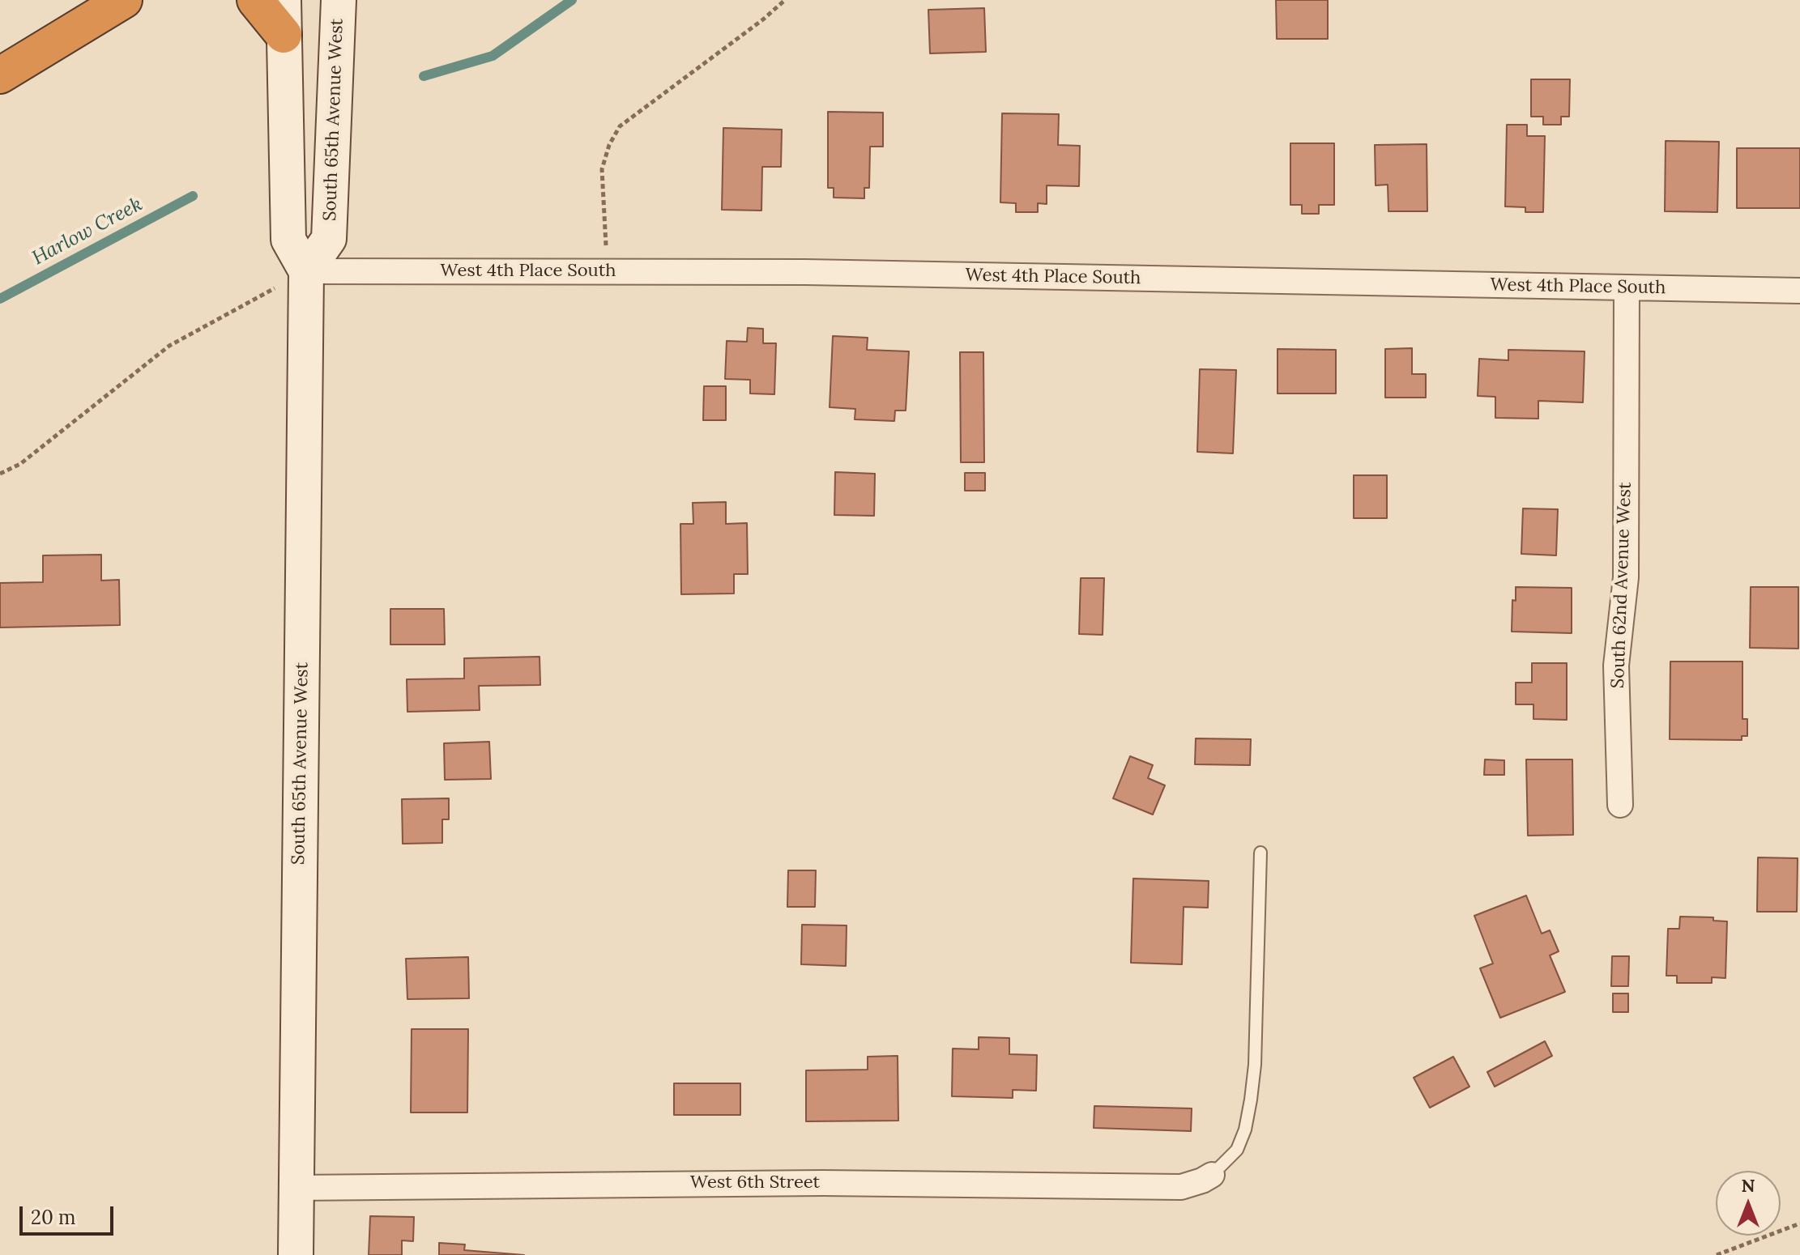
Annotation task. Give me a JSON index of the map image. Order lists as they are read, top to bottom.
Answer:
{
  "streets": {
    "street": [
      "South 65th Avenue West",
      "West 4th Place South",
      "South 62nd Avenue West",
      "West 6th Street"
    ]
  },
  "crossings": [
    ["South 65th Avenue West", "West 4th Place South"],
    ["South 65th Avenue West", "West 6th Street"],
    ["West 4th Place South", "South 62nd Avenue West"]
  ],
  "water": ["Harlow Creek"],
  "scale_bar": "20 m",
  "north": "top"
}
